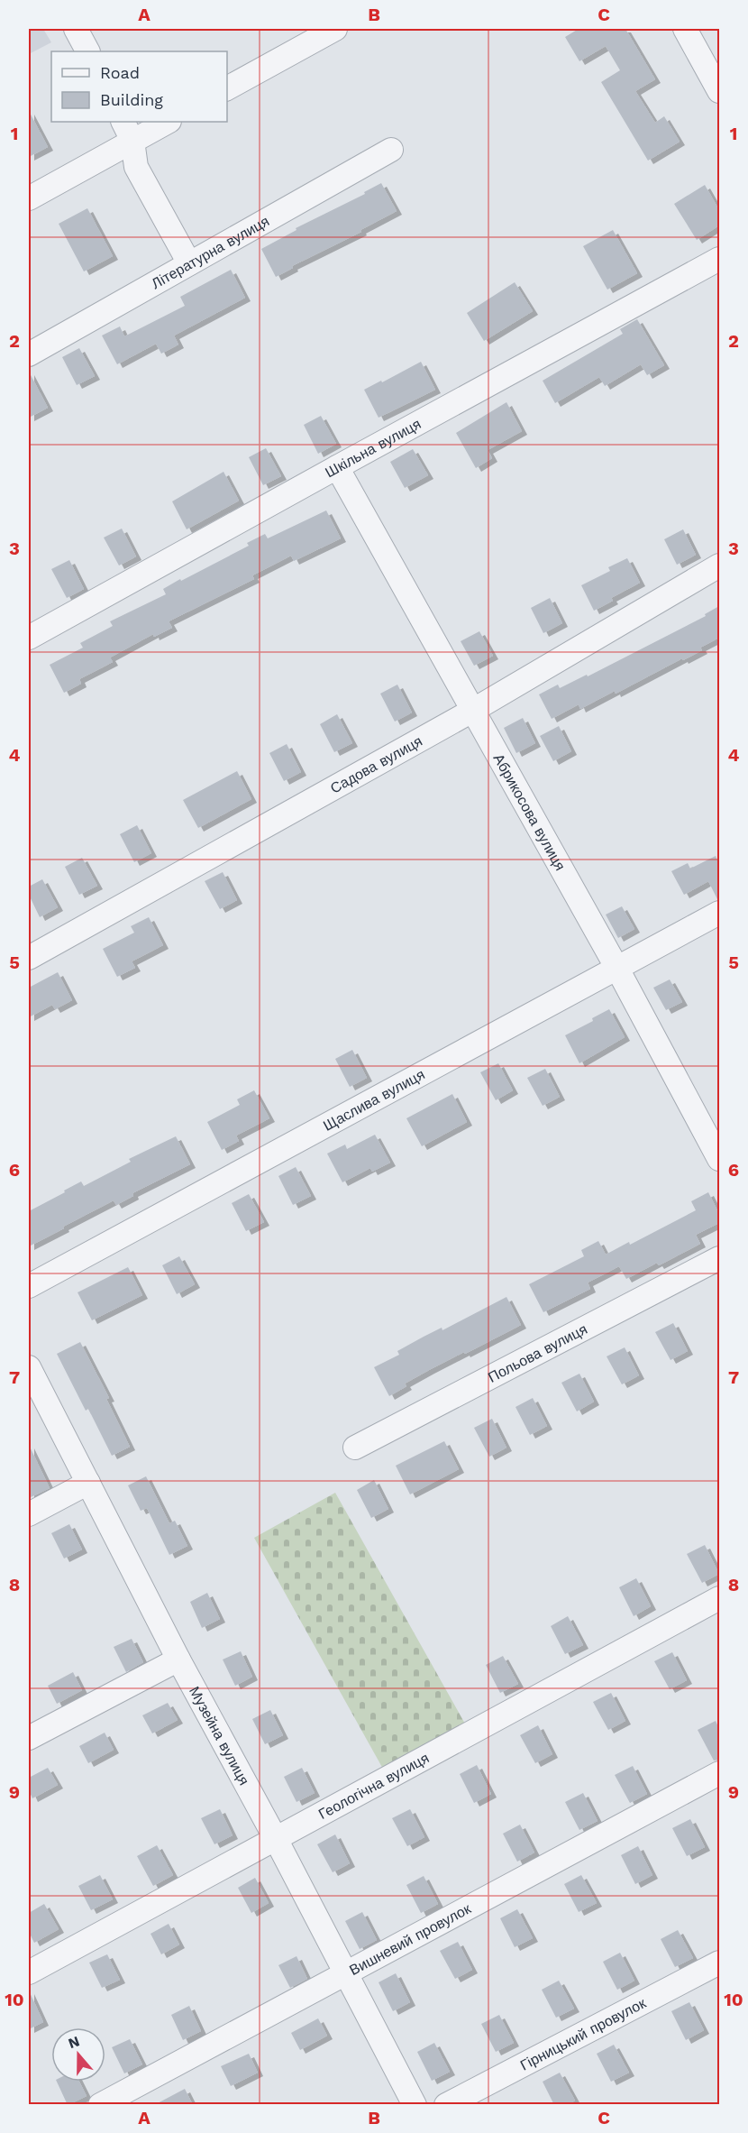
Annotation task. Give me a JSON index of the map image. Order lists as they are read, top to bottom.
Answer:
{
  "streets": {
    "street": [
      "Літературна вулиця",
      "Шкільна вулиця",
      "Садова вулиця",
      "Абрикосова вулиця",
      "Щаслива вулиця",
      "Польова вулиця",
      "Музейна вулиця",
      "Геологічна вулиця",
      "Вишневий провулок",
      "Гірницький провулок"
    ]
  },
  "crossings": [
    ["Шкільна вулиця", "Абрикосова вулиця"],
    ["Садова вулиця", "Абрикосова вулиця"],
    ["Абрикосова вулиця", "Щаслива вулиця"],
    ["Музейна вулиця", "Геологічна вулиця"],
    ["Музейна вулиця", "Вишневий провулок"]
  ],
  "legend": ["Road", "Building"],
  "north": "top",
  "grid": {
    "columns": ["A", "B", "C"],
    "rows": [
      "1",
      "2",
      "3",
      "4",
      "5",
      "6",
      "7",
      "8",
      "9",
      "10"
    ]
  }
}
